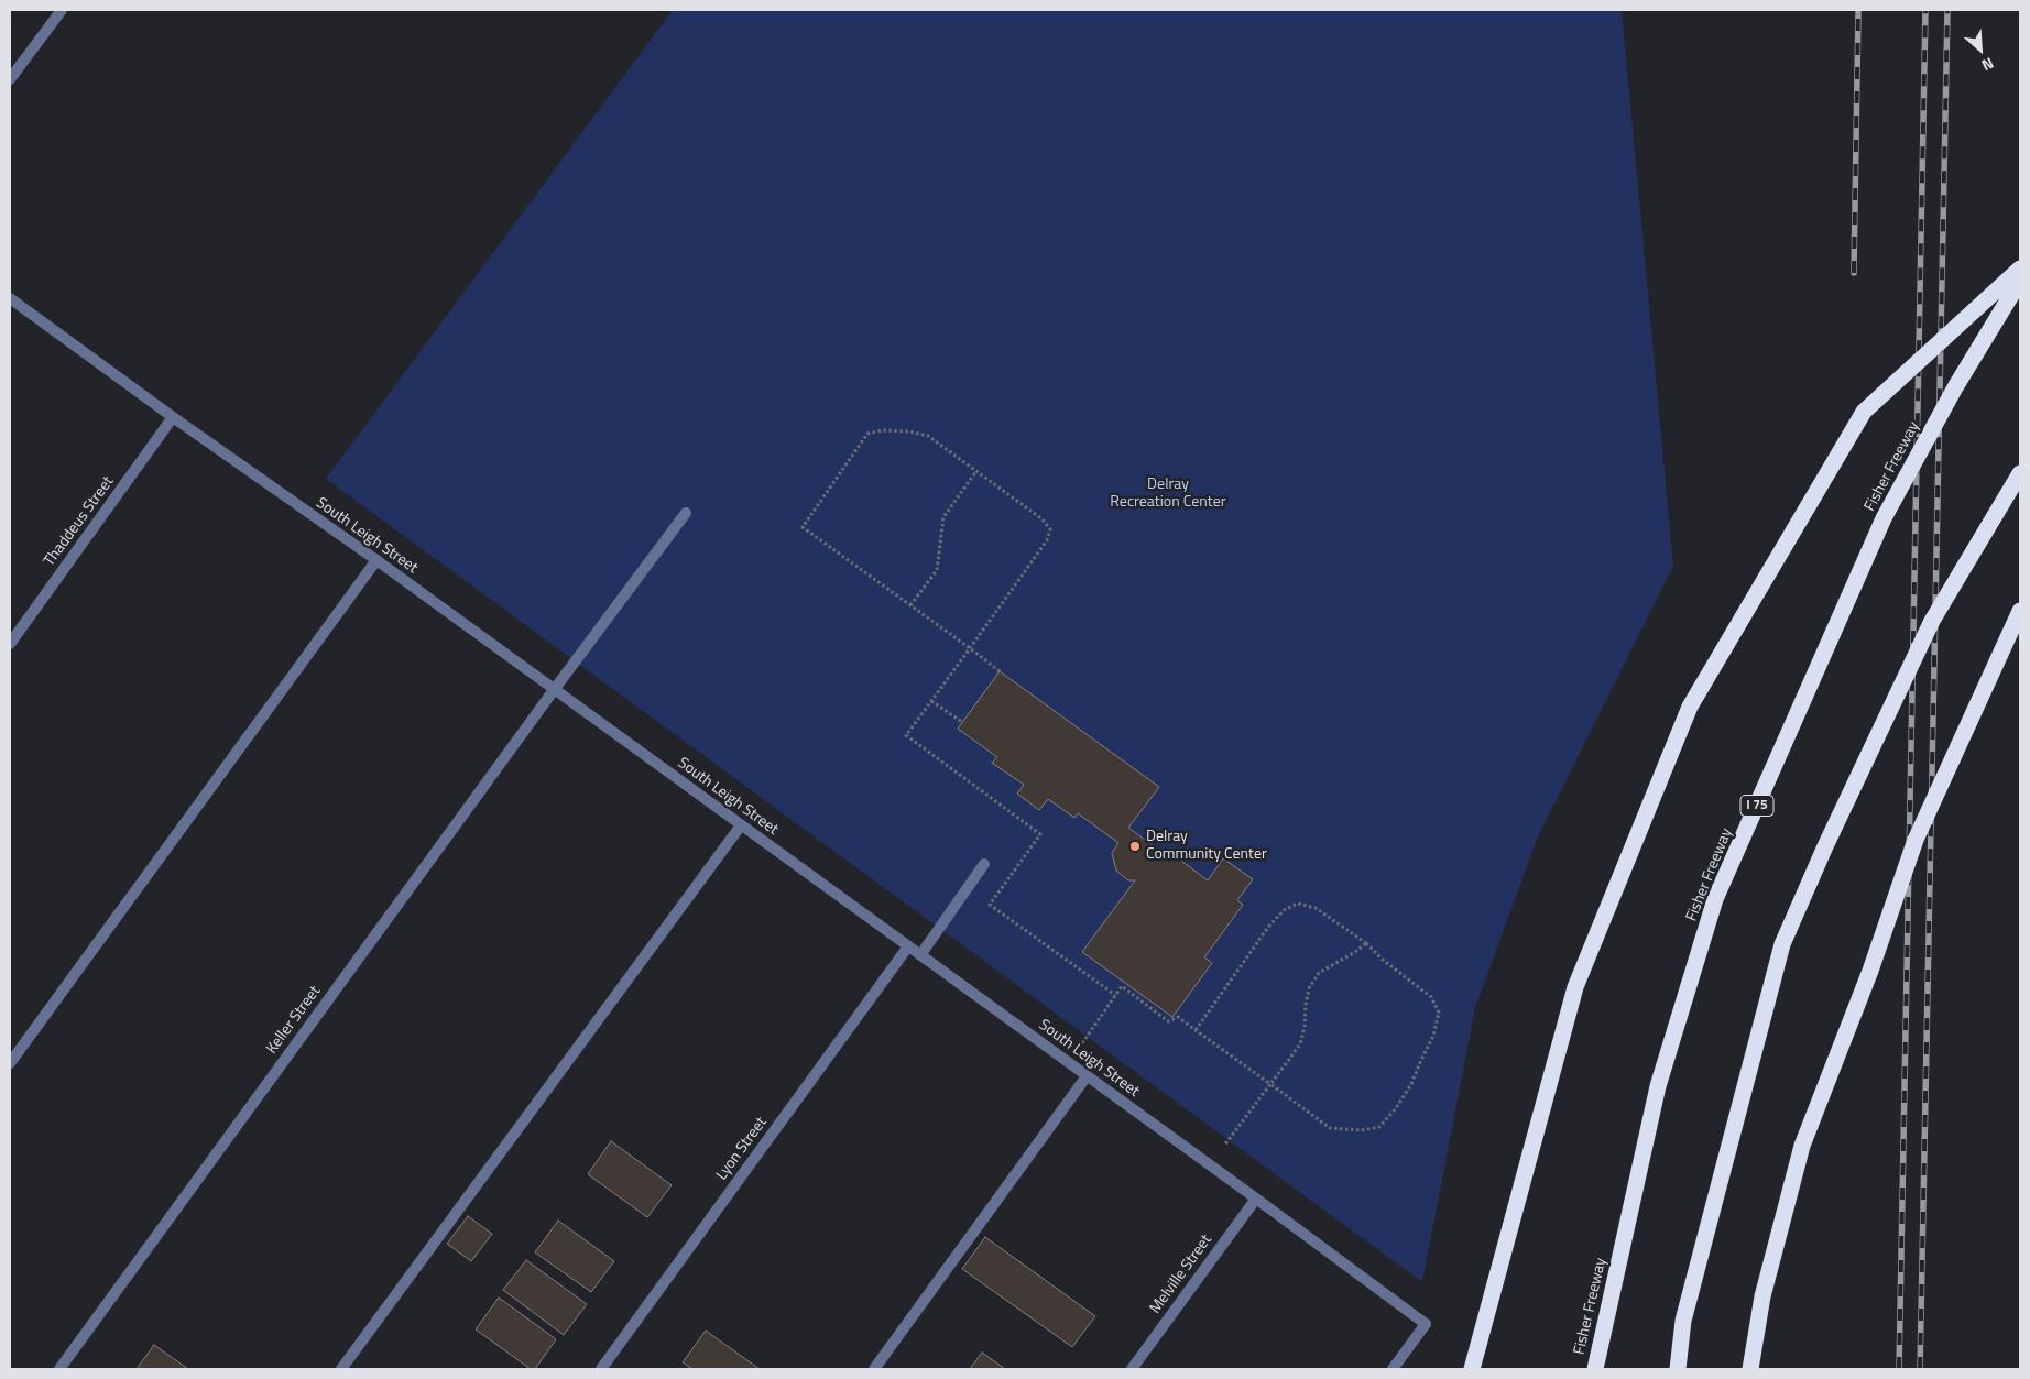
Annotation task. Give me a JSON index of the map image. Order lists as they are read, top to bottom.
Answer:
{
  "streets": {
    "highway": ["Fisher Freeway", "I 75"],
    "street": [
      "Thaddeus Street",
      "South Leigh Street",
      "Keller Street",
      "Lyon Street",
      "Melville Street"
    ]
  },
  "crossings": [
    ["Thaddeus Street", "South Leigh Street"],
    ["South Leigh Street", "Keller Street"],
    ["South Leigh Street", "Lyon Street"],
    ["South Leigh Street", "Melville Street"]
  ],
  "parks": ["Delray Recreation Center"],
  "places": ["Delray Community Center"],
  "north": "bottom right"
}
